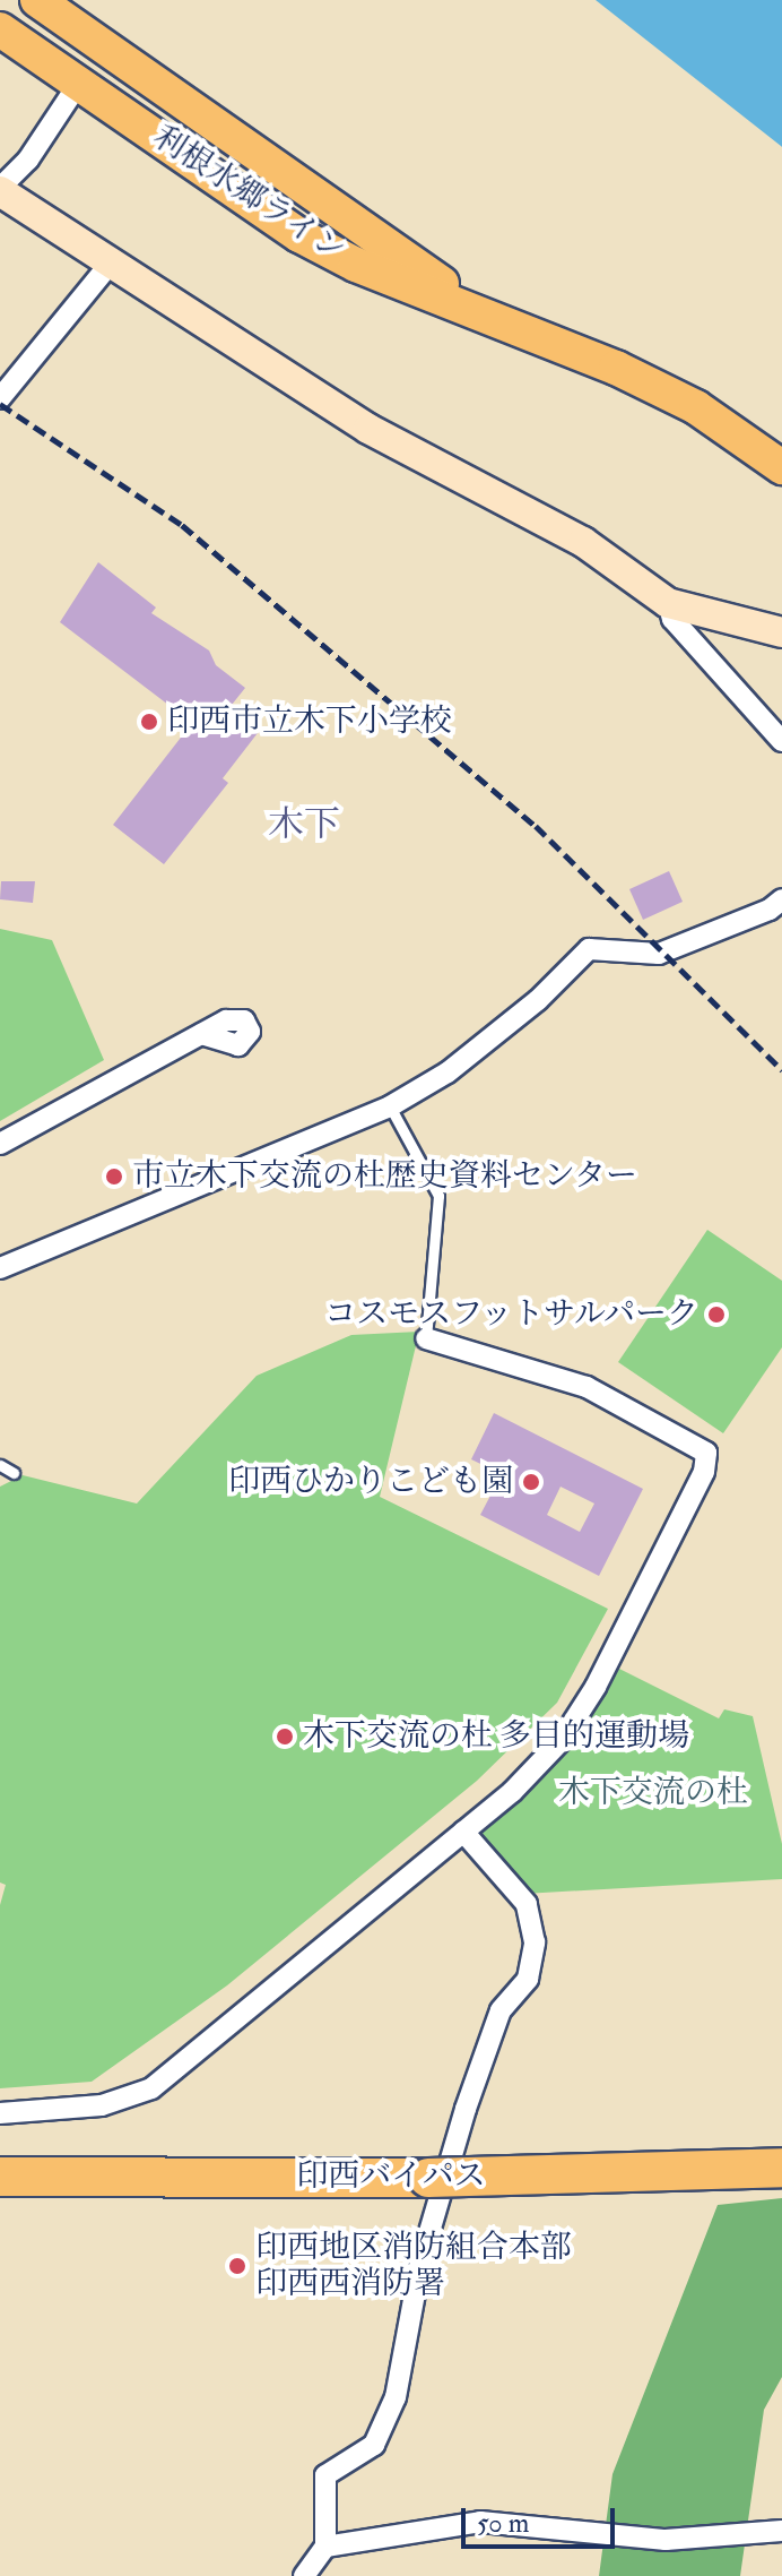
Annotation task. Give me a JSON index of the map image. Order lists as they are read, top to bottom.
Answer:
{
  "streets": {
    "highway": ["印西バイパス"],
    "main road": ["利根水郷ライン"]
  },
  "districts": ["木下"],
  "parks": ["木下交流の杜"],
  "places": [
    "印西市立木下小学校",
    "市立木下交流の杜歴史資料センター",
    "コスモスフットサルパーク",
    "印西ひかりこども園",
    "木下交流の杜 多目的運動場",
    "印西地区消防組合本部 印西西消防署"
  ],
  "scale_bar": "50 m"
}
